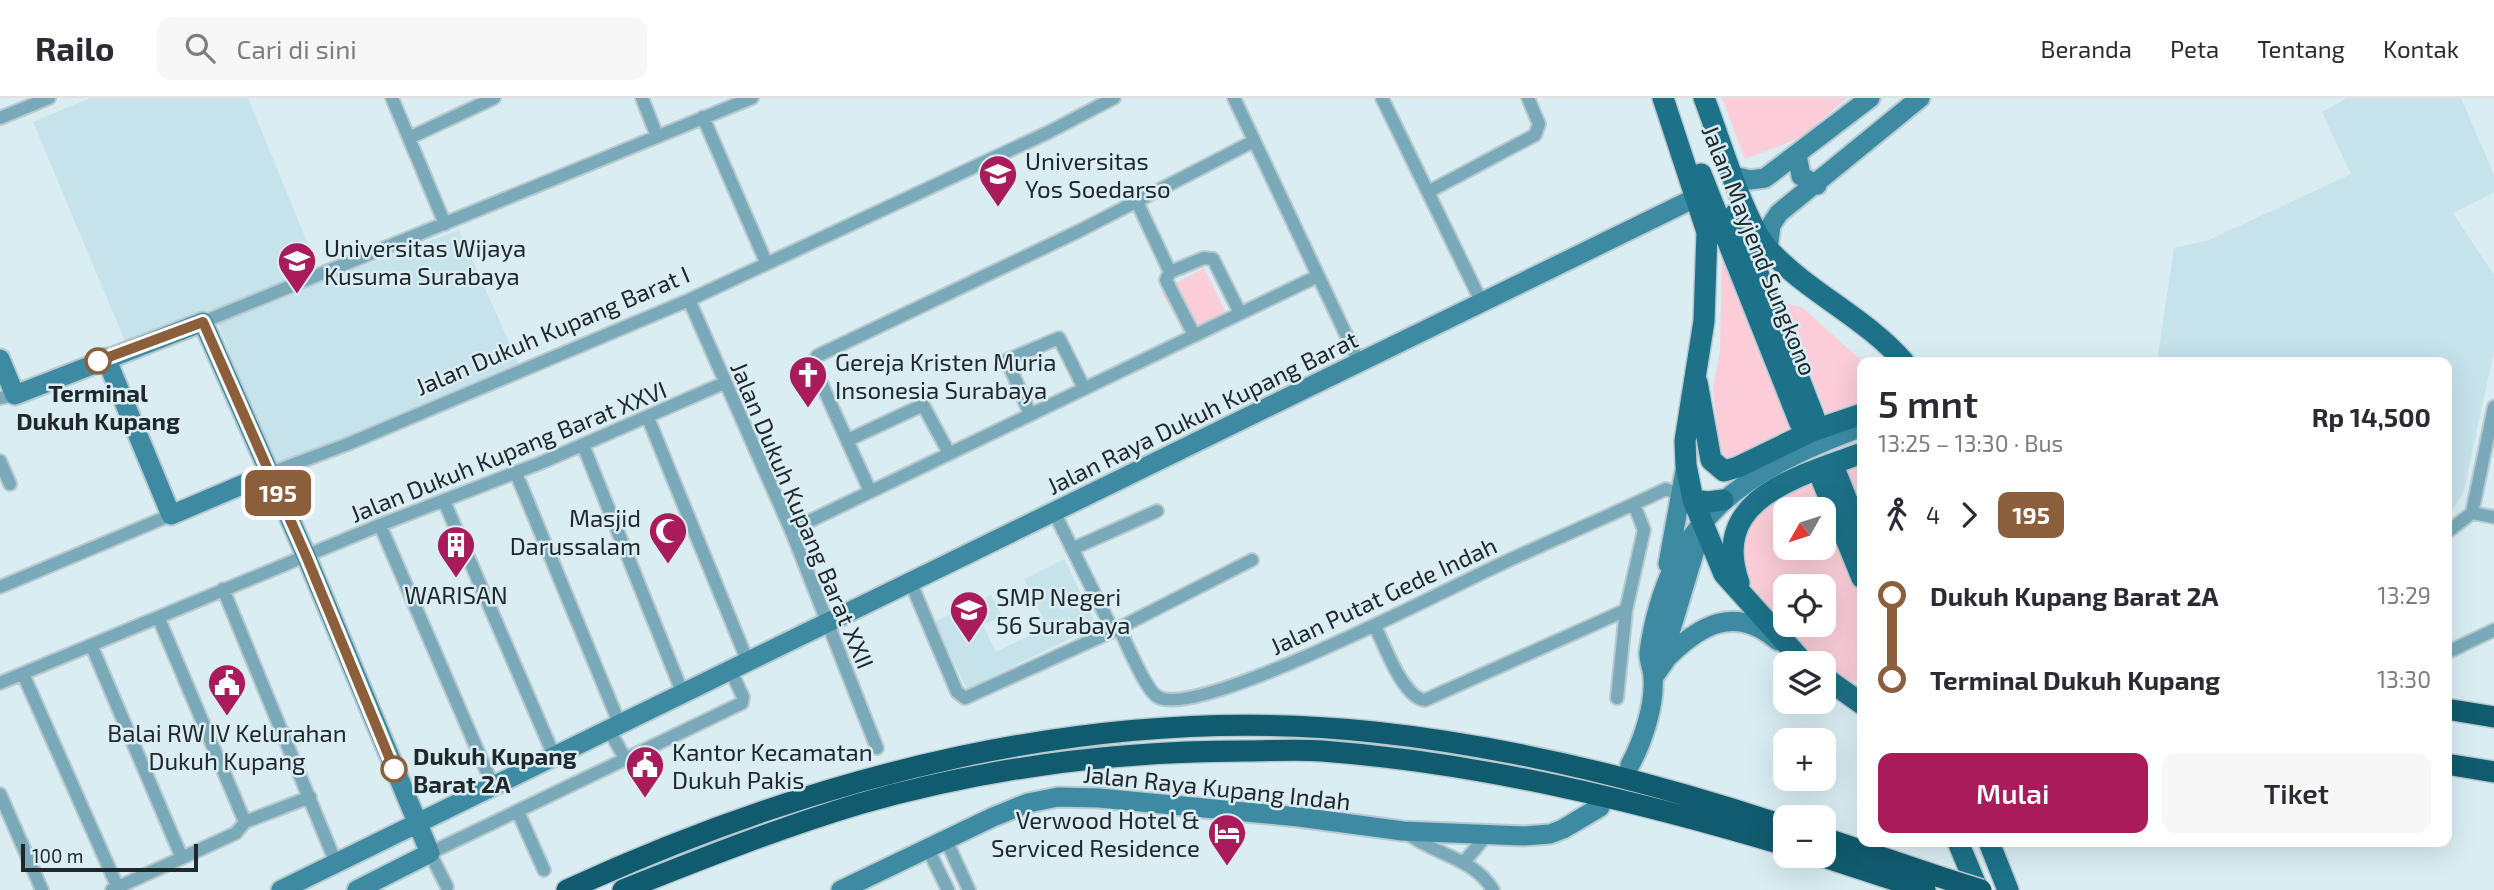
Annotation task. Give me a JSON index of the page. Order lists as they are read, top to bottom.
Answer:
{
  "streets": {
    "main road": ["Jalan Mayjend Sungkono"],
    "street": [
      "Jalan Dukuh Kupang Barat I",
      "Jalan Raya Dukuh Kupang Barat",
      "Jalan Dukuh Kupang Barat XXVI",
      "Jalan Dukuh Kupang Barat XXII",
      "Jalan Putat Gede Indah",
      "Jalan Raya Kupang Indah"
    ]
  },
  "crossings": [
    ["Jalan Dukuh Kupang Barat I", "Jalan Dukuh Kupang Barat XXII"],
    ["Jalan Raya Dukuh Kupang Barat", "Jalan Dukuh Kupang Barat XXII"],
    ["Jalan Raya Dukuh Kupang Barat", "Jalan Putat Gede Indah"],
    ["Jalan Dukuh Kupang Barat XXVI", "Jalan Dukuh Kupang Barat XXII"]
  ],
  "places": {
    "school or university": ["Universitas Yos Soedarso", "Universitas Wijaya Kusuma Surabaya", "SMP Negeri 56 Surabaya"],
    "other": ["Terminal Dukuh Kupang", "Dukuh Kupang Barat 2A"],
    "church": ["Gereja Kristen Muria Insonesia Surabaya"],
    "mosque": ["Masjid Darussalam"],
    "building": ["WARISAN"],
    "public building": ["Balai RW IV Kelurahan Dukuh Kupang", "Kantor Kecamatan Dukuh Pakis"],
    "hotel": ["Verwood Hotel & Serviced Residence"]
  },
  "lines": ["bus line 195"],
  "scale_bar": "100 m",
  "north": "bottom left",
  "page": {
    "header": "Railo",
    "search": "Cari di sini",
    "nav": [
      "Beranda",
      "Peta",
      "Tentang",
      "Kontak"
    ],
    "on_map": "195",
    "heading": ["5 mnt", "13:25 – 13:30 · Bus", "Rp 14,500"],
    "legs": ["4", "195"],
    "map_buttons": ["+", "−"],
    "list": [
      {
        "name": "Dukuh Kupang Barat 2A",
        "value": "13:29"
      },
      {
        "name": "Terminal Dukuh Kupang",
        "value": "13:30"
      }
    ],
    "buttons": ["Mulai", "Tiket"],
    "scale": "100 m"
  }
}
